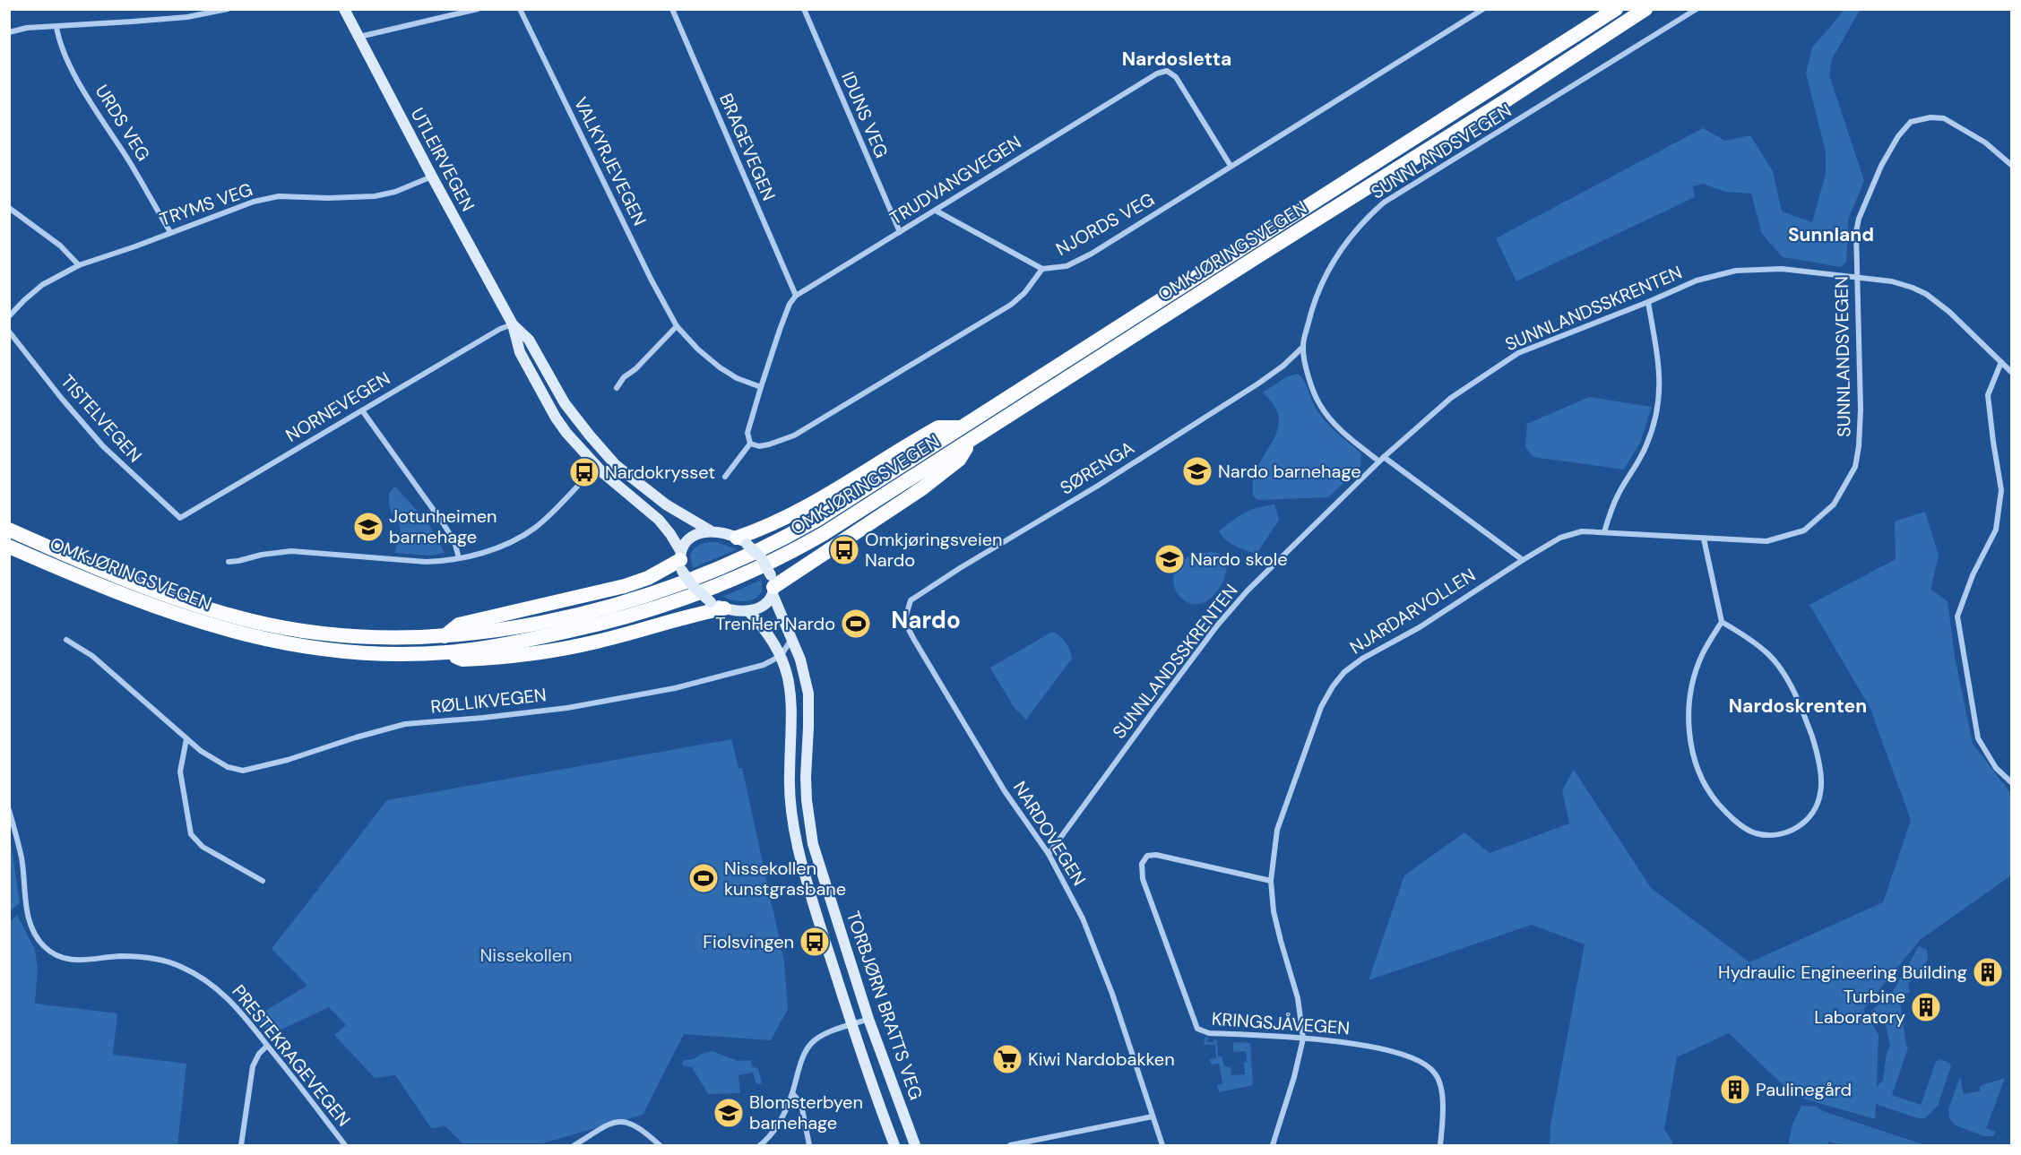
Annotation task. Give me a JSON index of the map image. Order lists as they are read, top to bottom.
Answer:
{
  "streets": {
    "highway": ["OMKJØRINGSVEGEN"],
    "main road": ["UTLEIRVEGEN", "TORBJØRN BRATTS VEG"],
    "street": [
      "IDUNS VEG",
      "URDS VEG",
      "BRAGEVEGEN",
      "SUNNLANDSVEGEN",
      "VALKYRJEVEGEN",
      "TRUDVANGVEGEN",
      "TRYMS VEG",
      "NJORDS VEG",
      "SUNNLANDSSKRENTEN",
      "NORNEVEGEN",
      "TISTELVEGEN",
      "SØRENGA",
      "NJARDARVOLLEN",
      "RØLLIKVEGEN",
      "NARDOVEGEN",
      "KRINGSJÅVEGEN",
      "PRESTEKRAGEVEGEN"
    ]
  },
  "crossings": [
    ["IDUNS VEG", "TRUDVANGVEGEN"],
    ["URDS VEG", "TRYMS VEG"],
    ["BRAGEVEGEN", "TRUDVANGVEGEN"],
    ["SUNNLANDSVEGEN", "SUNNLANDSSKRENTEN"],
    ["SUNNLANDSVEGEN", "SØRENGA"],
    ["SUNNLANDSVEGEN", "NJARDARVOLLEN"],
    ["UTLEIRVEGEN", "TRYMS VEG"],
    ["UTLEIRVEGEN", "NORNEVEGEN"],
    ["UTLEIRVEGEN", "TORBJØRN BRATTS VEG"],
    ["TRUDVANGVEGEN", "NJORDS VEG"],
    ["SUNNLANDSSKRENTEN", "NARDOVEGEN"],
    ["NORNEVEGEN", "TISTELVEGEN"],
    ["SØRENGA", "NARDOVEGEN"],
    ["NJARDARVOLLEN", "KRINGSJÅVEGEN"],
    ["RØLLIKVEGEN", "TORBJØRN BRATTS VEG"]
  ],
  "districts": [
    "Nardosletta",
    "Sunnland",
    "Nardo",
    "Nardoskrenten"
  ],
  "parks": ["Nissekollen"],
  "places": {
    "school or university": [
      "Nardo barnehage",
      "Jotunheimen barnehage",
      "Nardo skole",
      "Blomsterbyen barnehage"
    ],
    "bus stop": ["Nardokrysset", "Omkjøringsveien Nardo", "Fiolsvingen"],
    "sports": ["TrenHer Nardo", "Nissekollen kunstgrasbane"],
    "building": ["Hydraulic Engineering Building", "Turbine Laboratory", "Paulinegård"],
    "supermarket": ["Kiwi Nardobakken"]
  }
}
